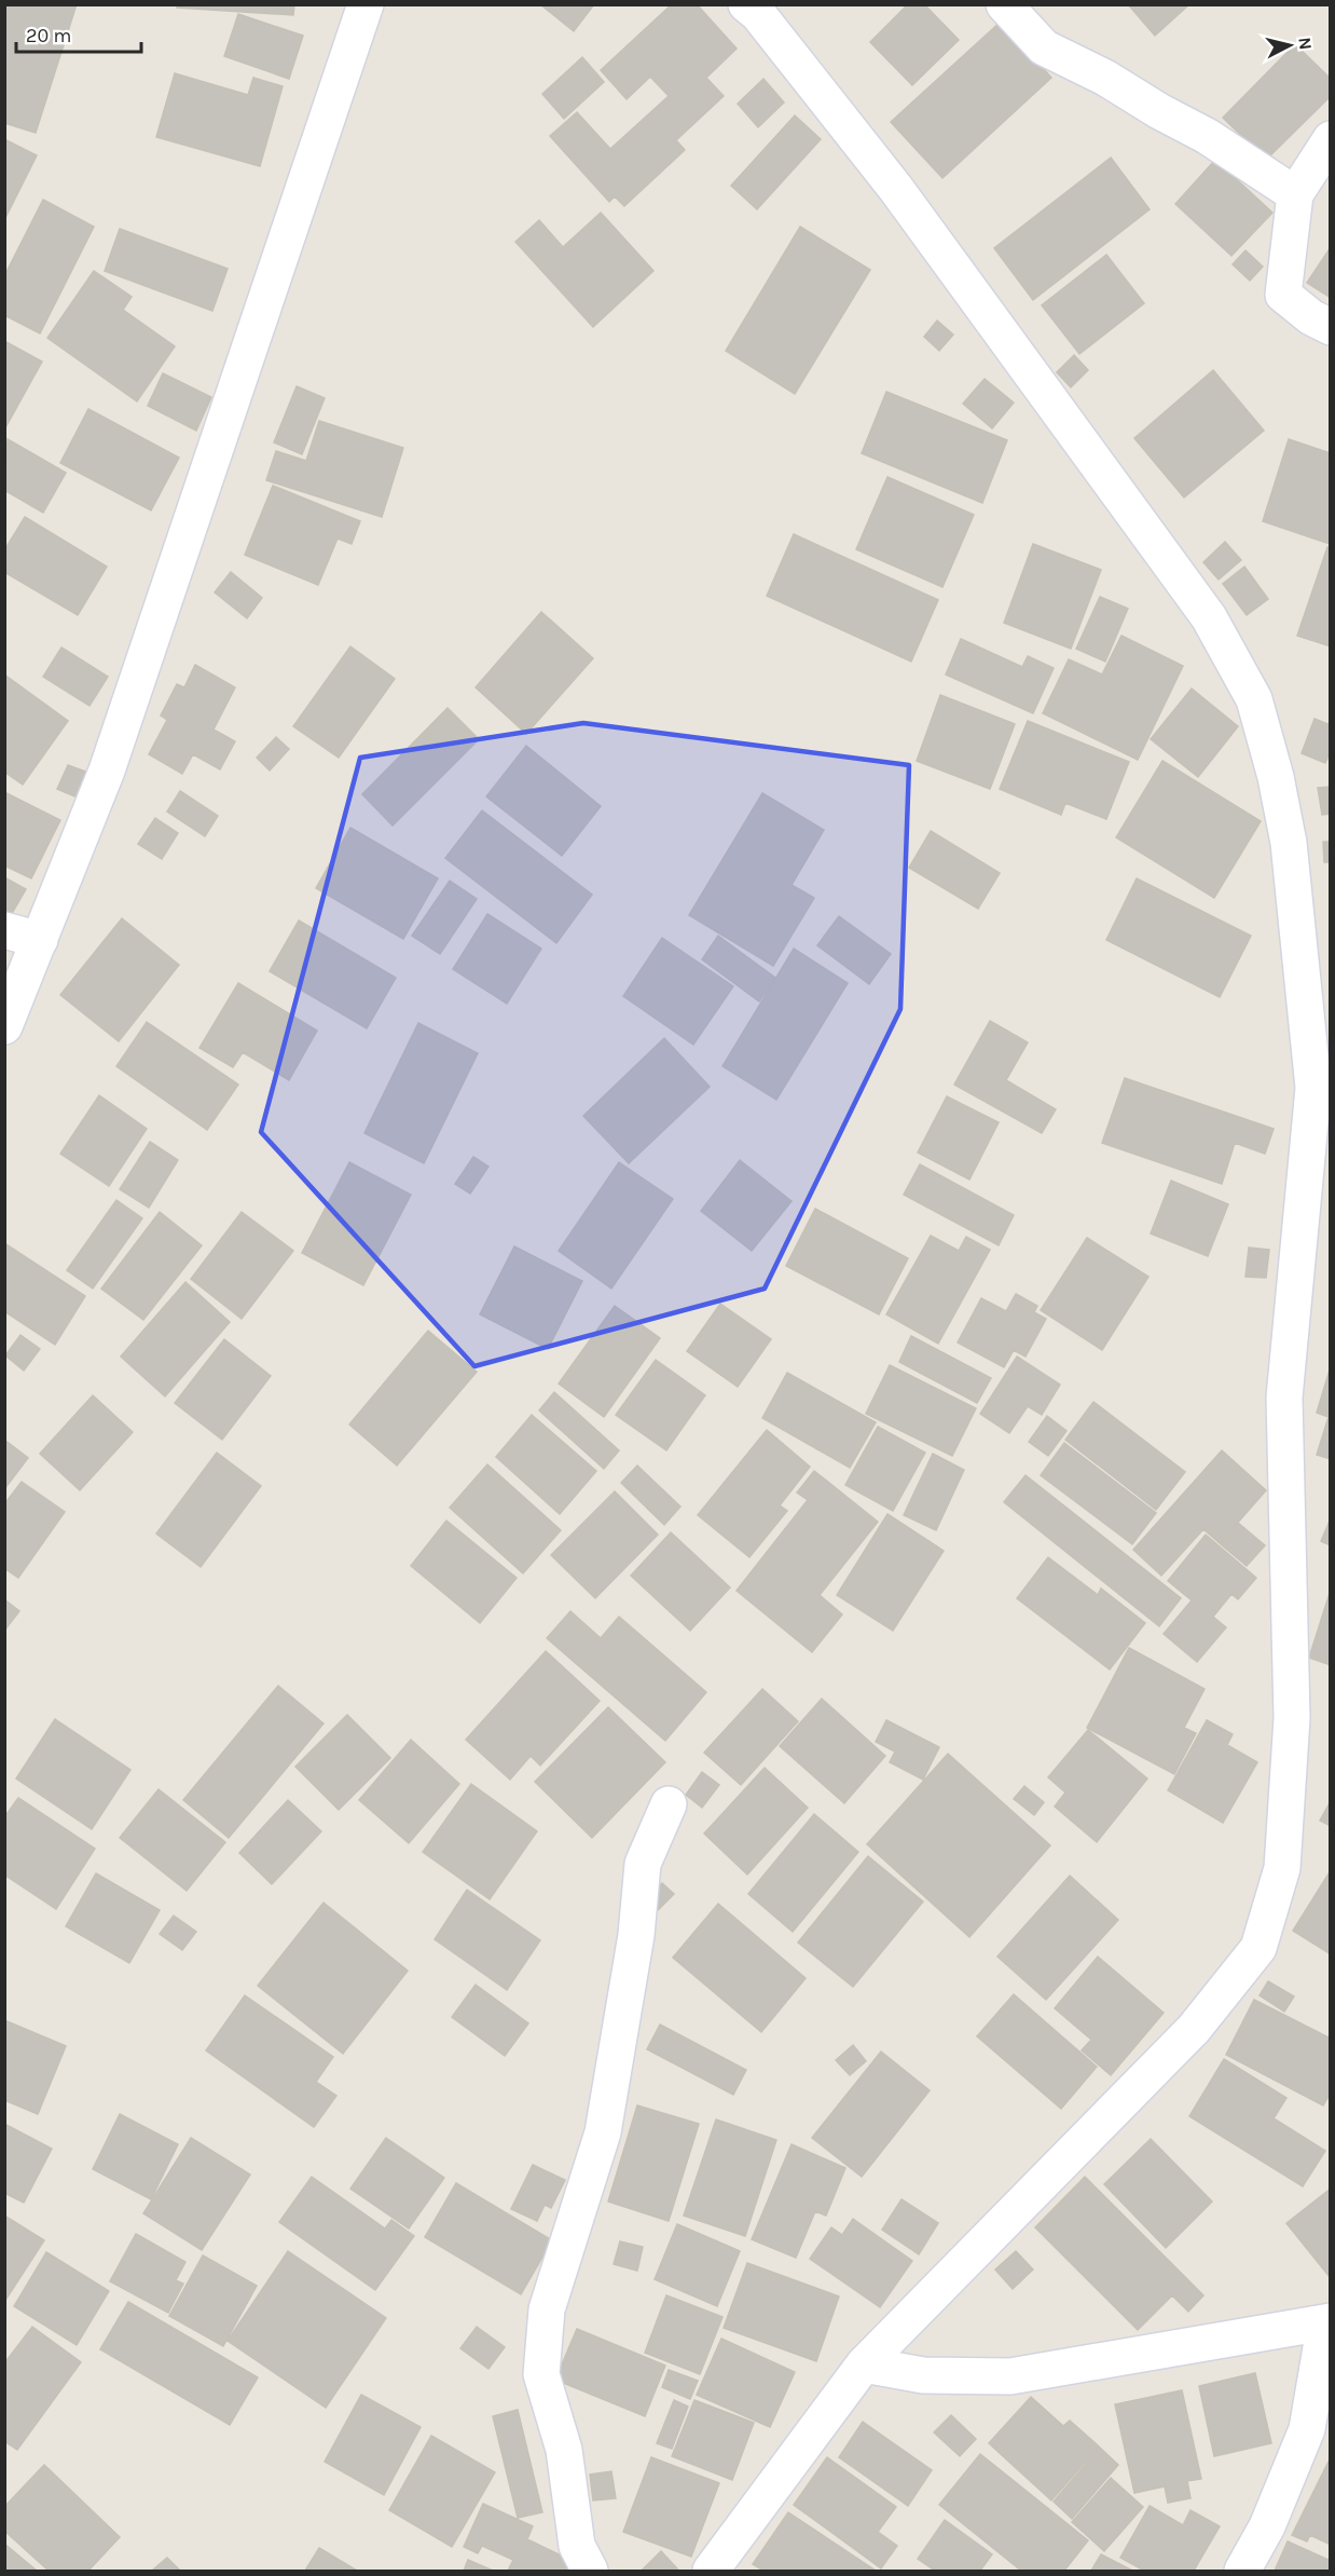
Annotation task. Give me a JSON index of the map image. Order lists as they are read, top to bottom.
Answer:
{
  "scale_bar": "20 m",
  "north": "right"
}
